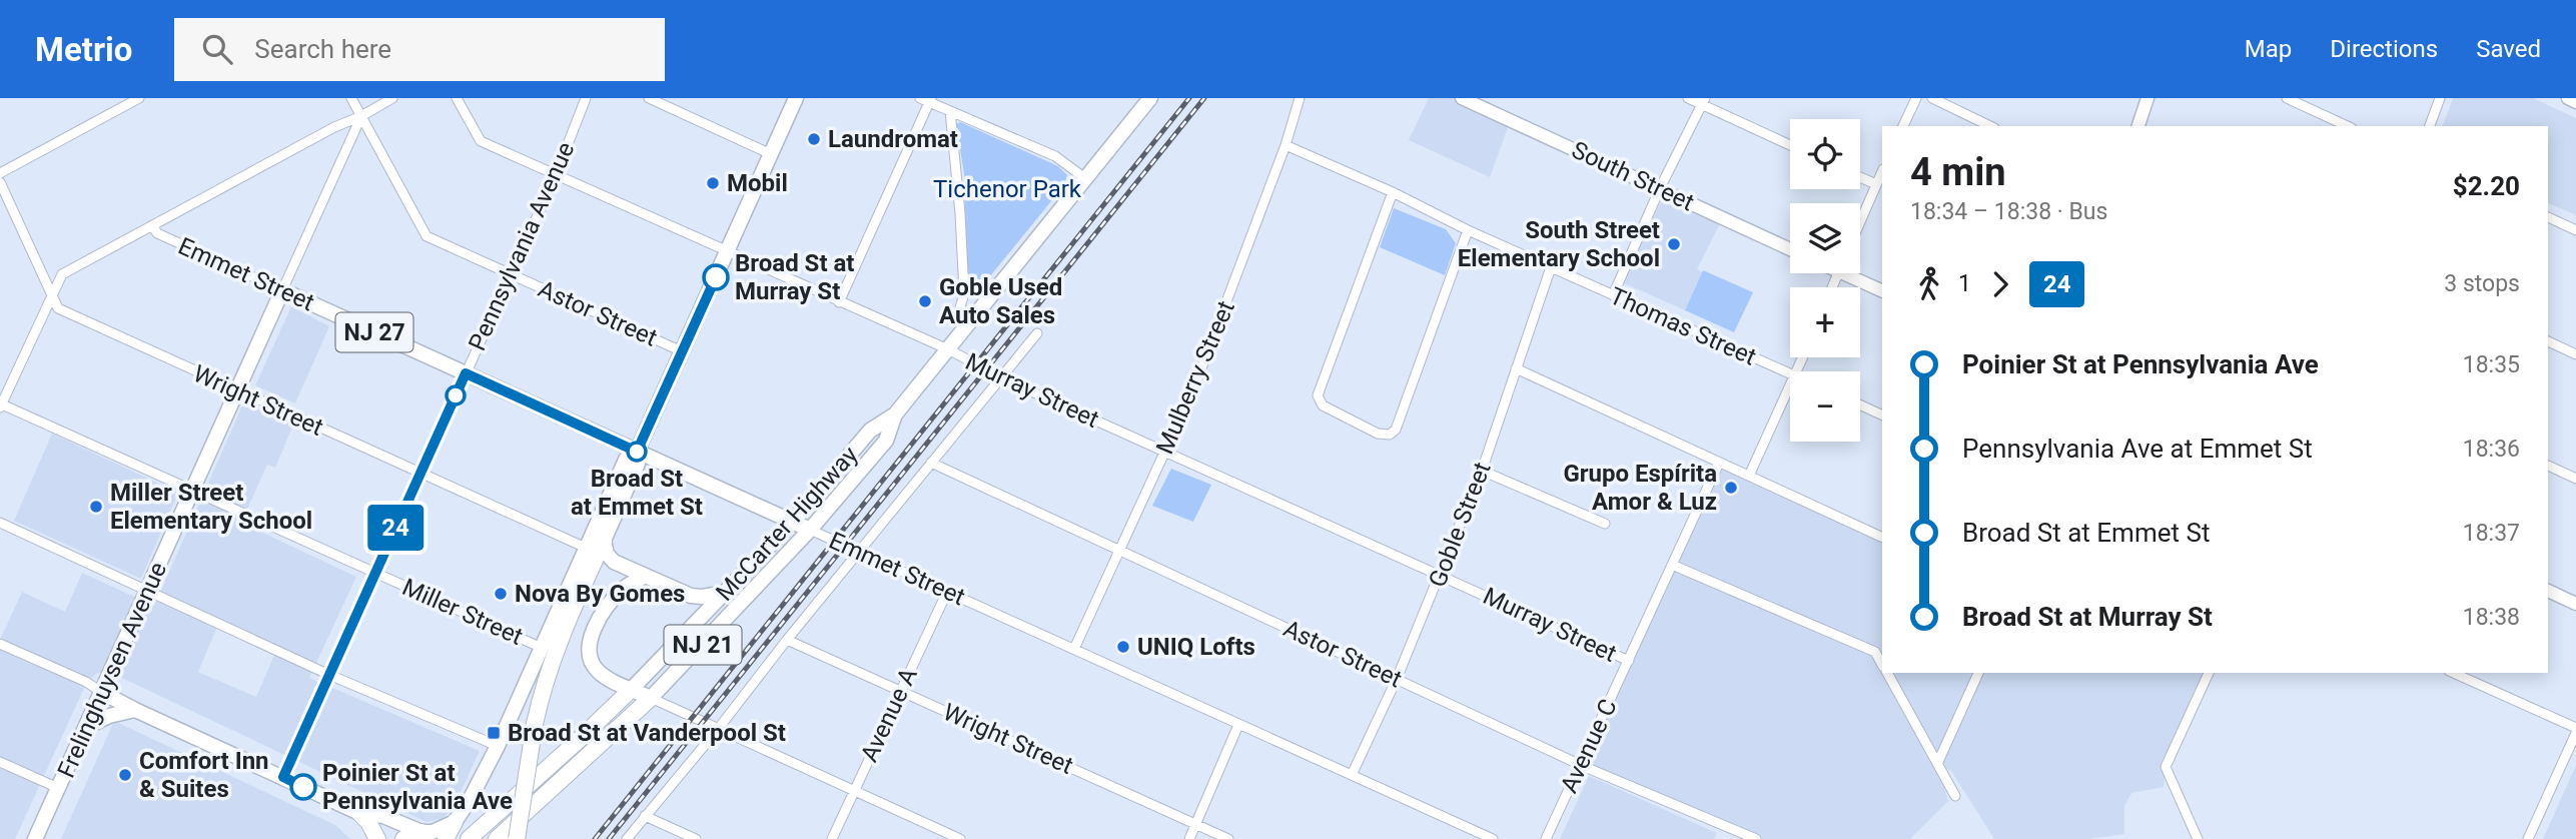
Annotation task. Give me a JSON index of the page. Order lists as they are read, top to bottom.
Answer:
{
  "streets": {
    "highway": ["McCarter Highway", "NJ 21"],
    "main road": [
      "South Street",
      "Emmet Street",
      "NJ 27",
      "Frelinghuysen Avenue"
    ],
    "street": [
      "Pennsylvania Avenue",
      "Astor Street",
      "Thomas Street",
      "Mulberry Street",
      "Murray Street",
      "Wright Street",
      "Goble Street",
      "Miller Street",
      "Avenue A",
      "Avenue C"
    ]
  },
  "crossings": [
    ["Pennsylvania Avenue", "Emmet Street"],
    ["Pennsylvania Avenue", "Astor Street"],
    ["Pennsylvania Avenue", "Murray Street"],
    ["Pennsylvania Avenue", "Wright Street"],
    ["Pennsylvania Avenue", "Miller Street"],
    ["Emmet Street", "Mulberry Street"],
    ["Emmet Street", "McCarter Highway"],
    ["Emmet Street", "Goble Street"],
    ["Emmet Street", "Frelinghuysen Avenue"],
    ["Emmet Street", "Avenue A"],
    ["Astor Street", "Mulberry Street"],
    ["Astor Street", "Goble Street"],
    ["Astor Street", "Frelinghuysen Avenue"],
    ["Astor Street", "Avenue C"],
    ["Thomas Street", "Mulberry Street"],
    ["Thomas Street", "Goble Street"],
    ["Mulberry Street", "Murray Street"],
    ["Murray Street", "McCarter Highway"],
    ["Murray Street", "Goble Street"],
    ["Murray Street", "Avenue C"],
    ["Wright Street", "Frelinghuysen Avenue"],
    ["Wright Street", "Avenue A"],
    ["Miller Street", "Frelinghuysen Avenue"]
  ],
  "parks": ["Tichenor Park"],
  "places": {
    "other": [
      "Laundromat",
      "Mobil",
      "South Street Elementary School",
      "Broad St at Murray St",
      "Goble Used Auto Sales",
      "Broad St at Emmet St",
      "Grupo Espírita Amor & Luz",
      "Miller Street Elementary School",
      "Nova By Gomes",
      "UNIQ Lofts",
      "Comfort Inn & Suites",
      "Poinier St at Pennsylvania Ave"
    ],
    "transit": ["Broad St at Vanderpool St"]
  },
  "lines": ["bus line 24"],
  "page": {
    "header": "Metrio",
    "search": "Search here",
    "nav": ["Map", "Directions", "Saved"],
    "on_map": "24",
    "map_buttons": ["+", "−"],
    "heading": ["4 min", "18:34 – 18:38 · Bus", "$2.20"],
    "legs": ["1", "24", "3 stops"],
    "list": [
      {
        "name": "Poinier St at Pennsylvania Ave",
        "value": "18:35"
      },
      {
        "name": "Pennsylvania Ave at Emmet St",
        "value": "18:36"
      },
      {
        "name": "Broad St at Emmet St",
        "value": "18:37"
      },
      {
        "name": "Broad St at Murray St",
        "value": "18:38"
      }
    ]
  }
}
